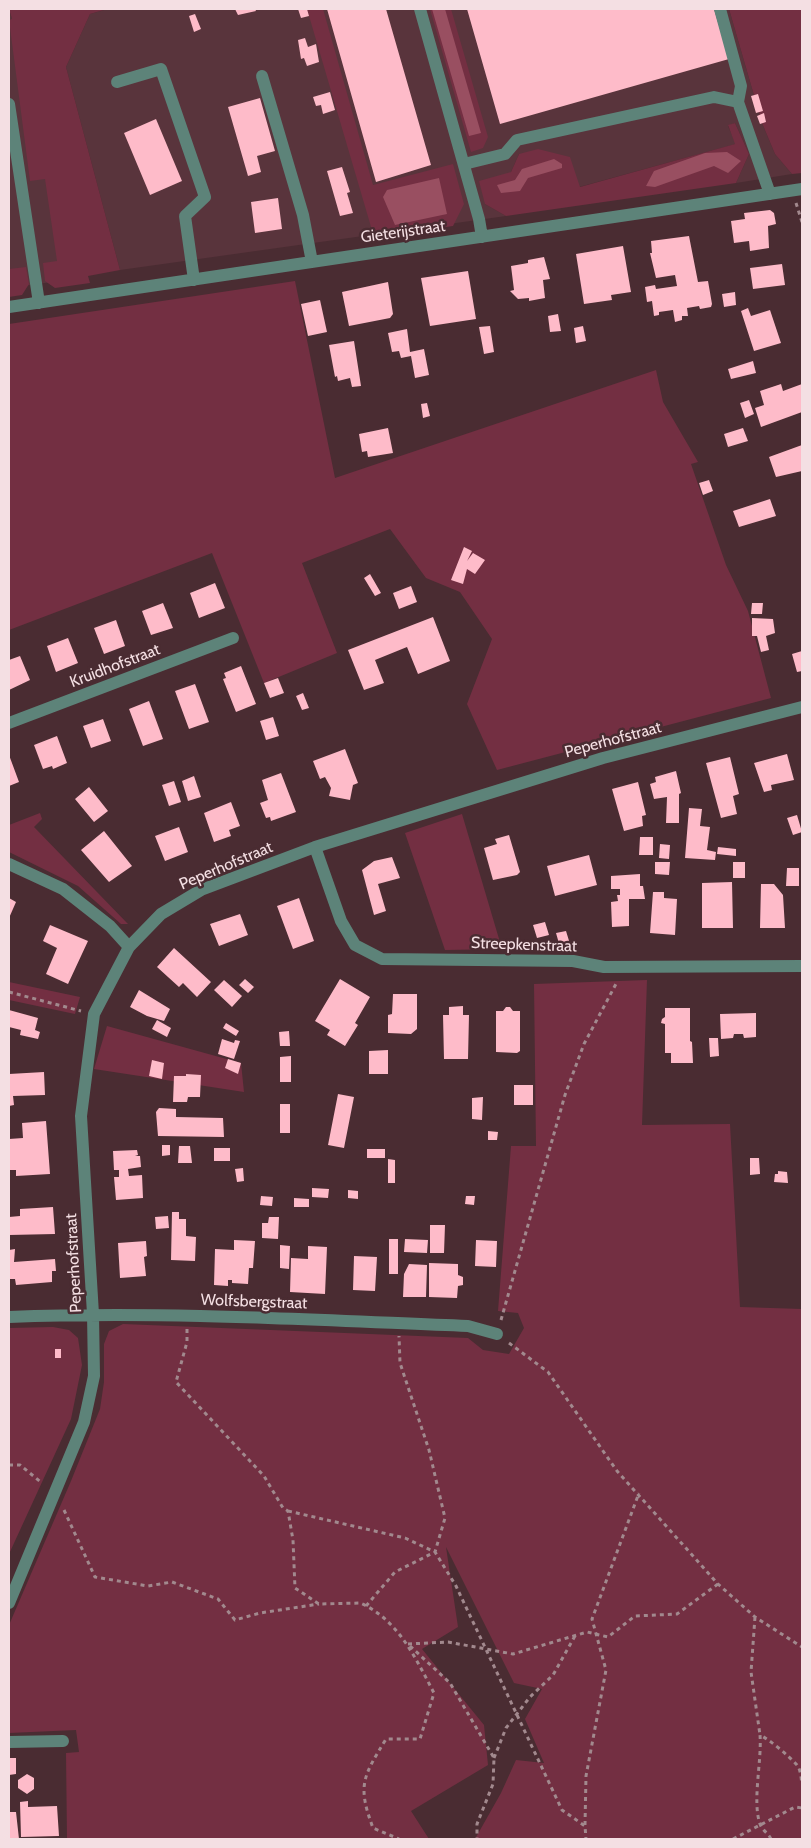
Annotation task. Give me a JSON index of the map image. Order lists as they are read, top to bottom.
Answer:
{
  "streets": {
    "street": [
      "Gieterijstraat",
      "Kruidhofstraat",
      "Peperhofstraat",
      "Streepkenstraat",
      "Wolfsbergstraat"
    ]
  },
  "crossings": [
    ["Peperhofstraat", "Streepkenstraat"],
    ["Peperhofstraat", "Wolfsbergstraat"]
  ]
}
